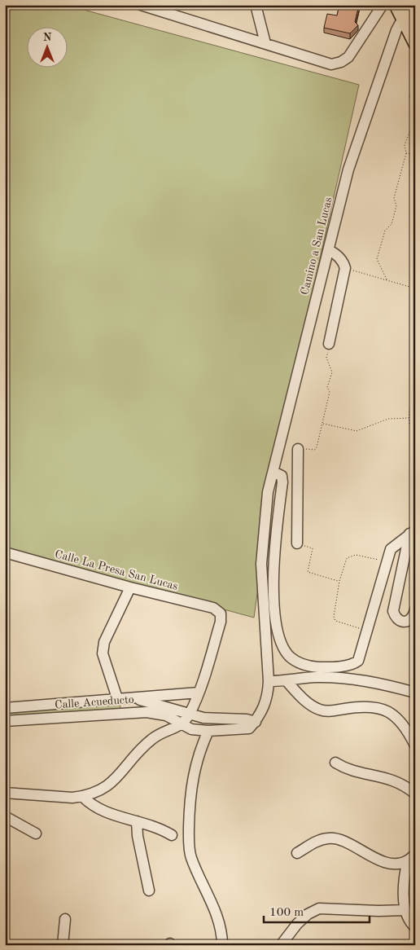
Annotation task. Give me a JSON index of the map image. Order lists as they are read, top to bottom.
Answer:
{
  "streets": {
    "street": ["Camino a San Lucas", "Calle La Presa San Lucas", "Calle Acueducto"]
  },
  "crossings": [
    ["Camino a San Lucas", "Calle Acueducto"],
    ["Calle La Presa San Lucas", "Calle Acueducto"]
  ],
  "scale_bar": "100 m",
  "north": "top"
}
